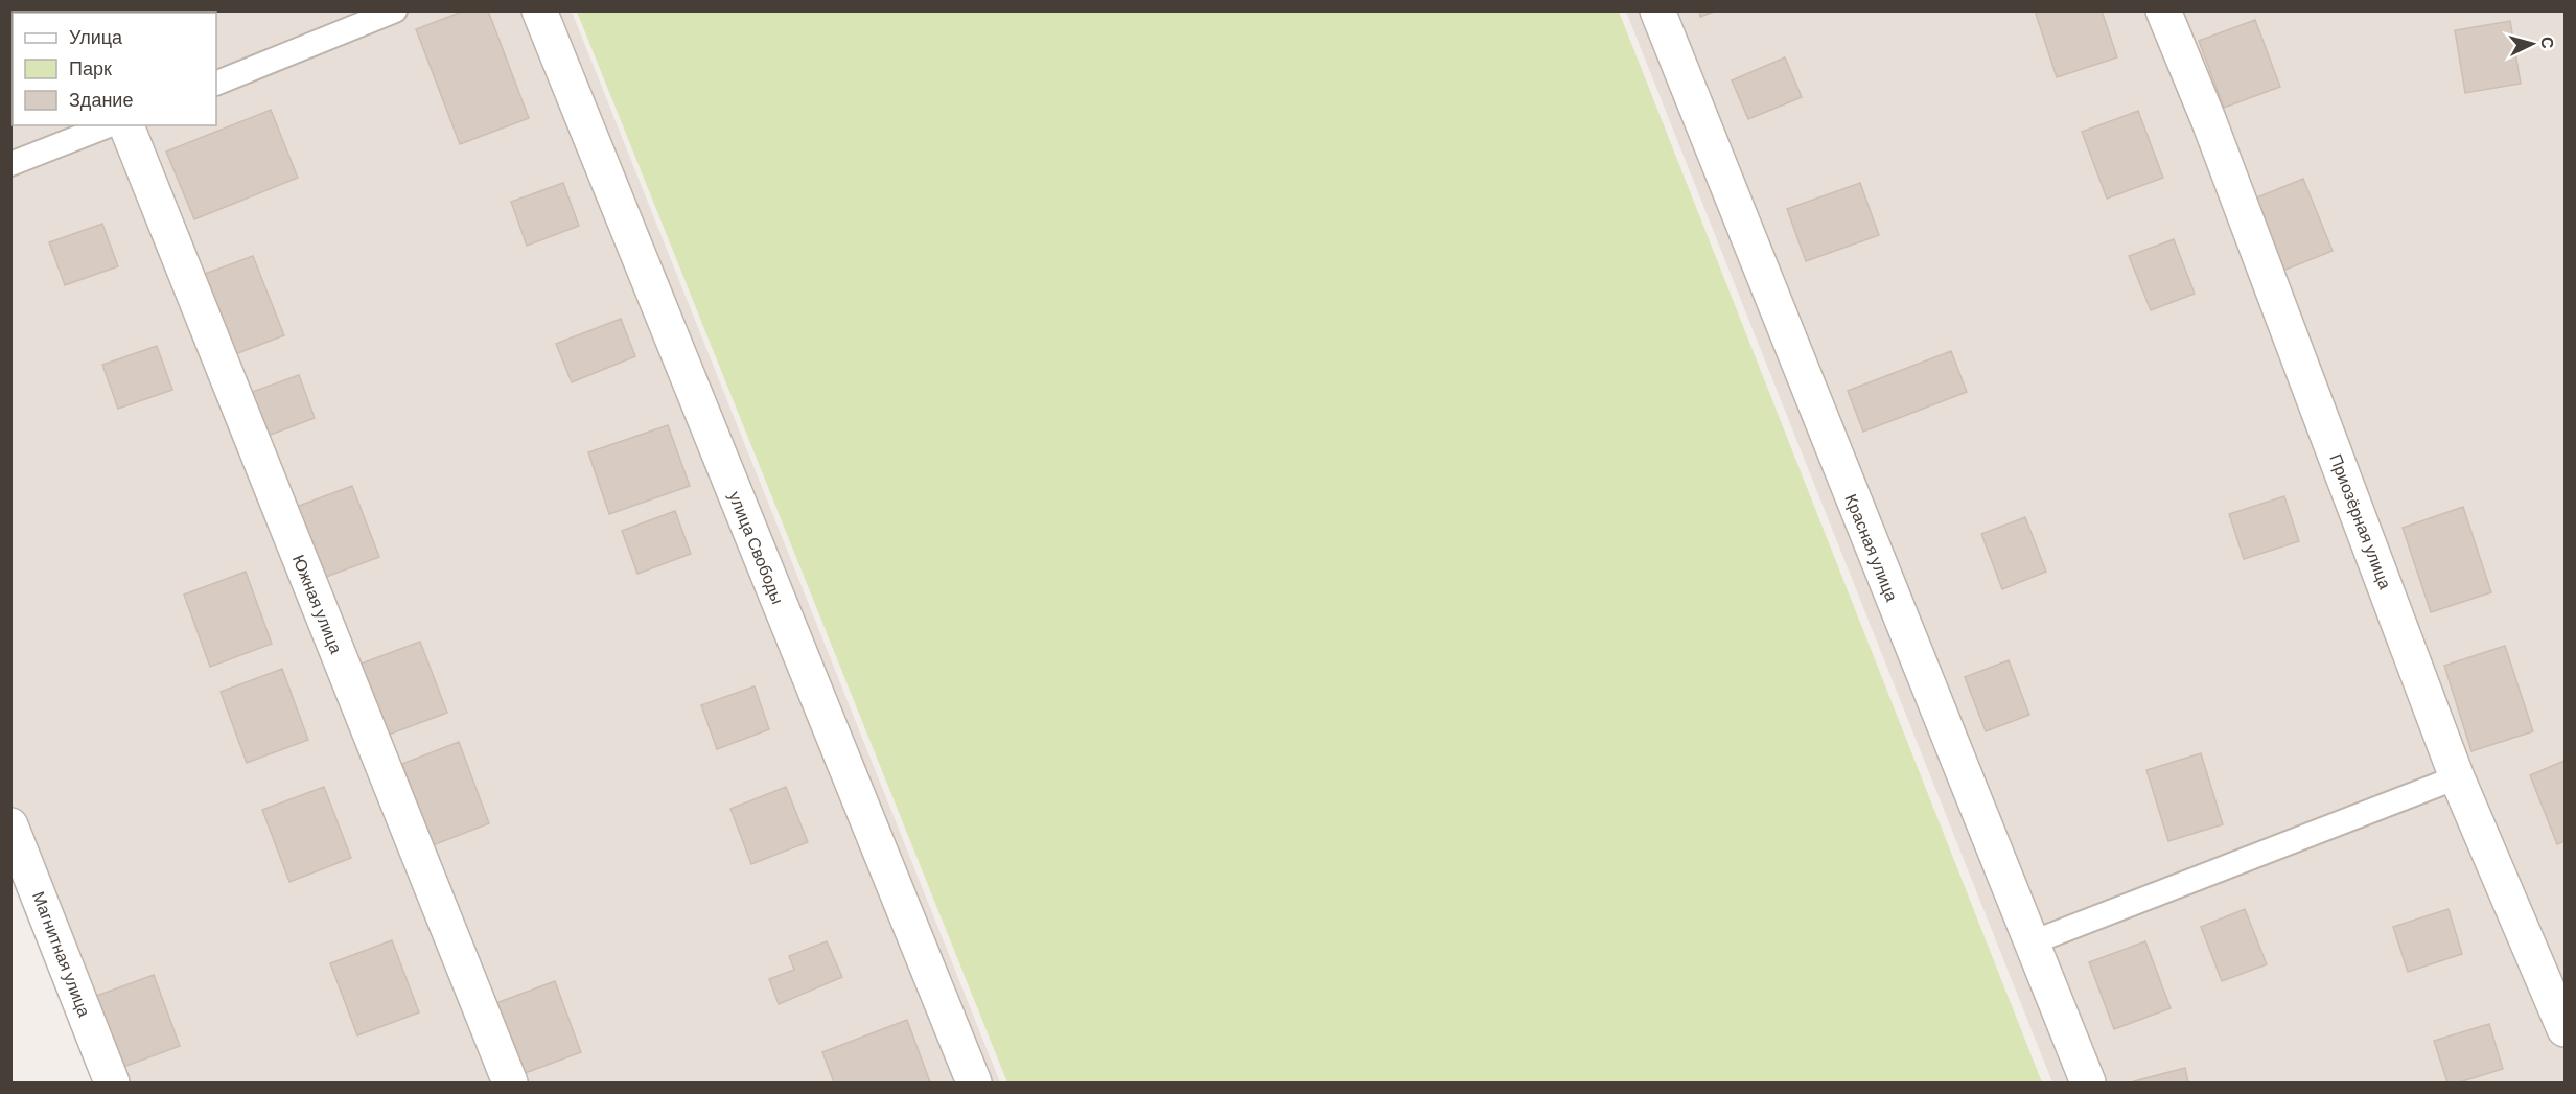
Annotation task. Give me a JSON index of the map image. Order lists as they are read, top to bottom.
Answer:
{
  "streets": {
    "street": [
      "Приозёрная улица",
      "улица Свободы",
      "Красная улица",
      "Южная улица",
      "Магнитная улица"
    ]
  },
  "legend": ["Улица", "Парк", "Здание"],
  "north": "right"
}
